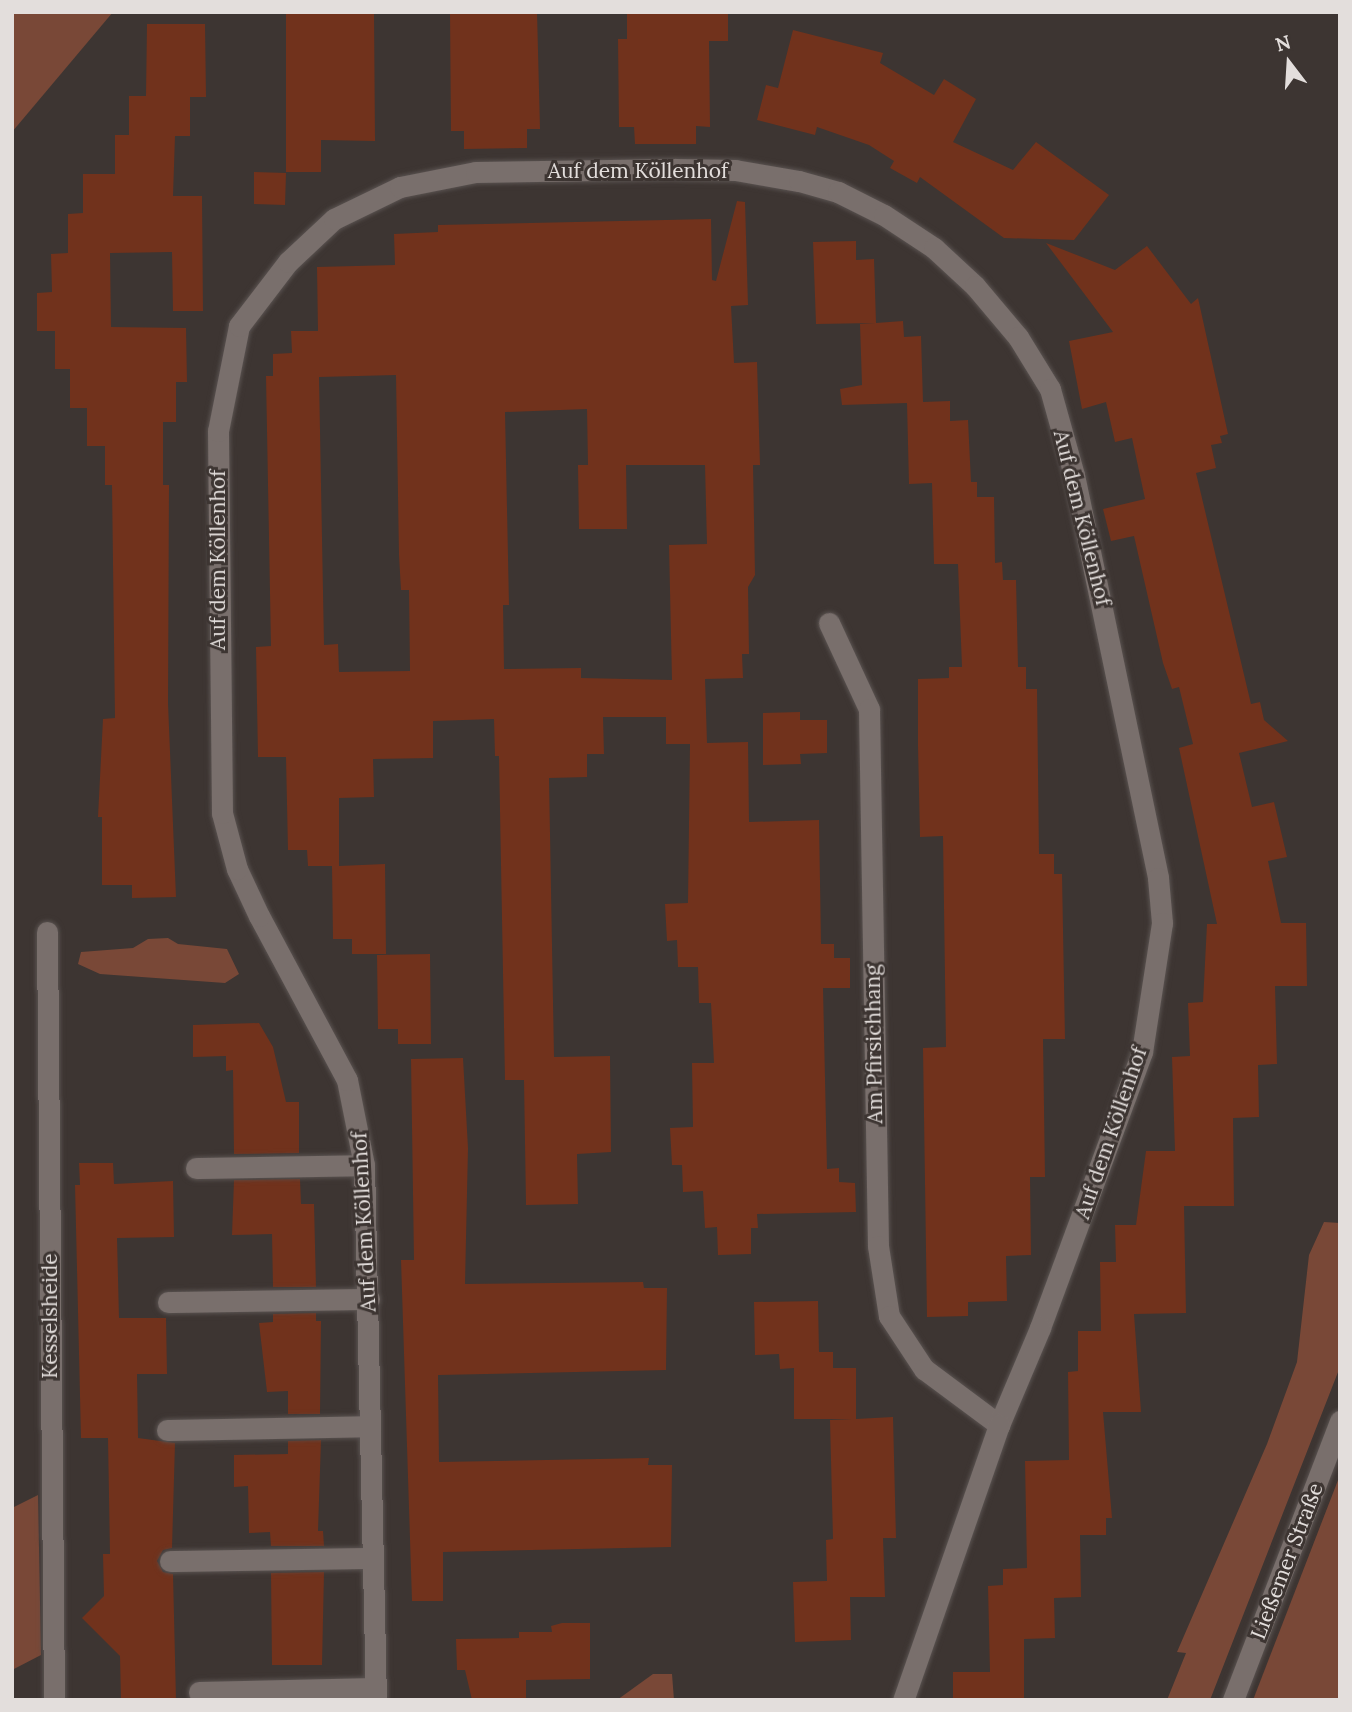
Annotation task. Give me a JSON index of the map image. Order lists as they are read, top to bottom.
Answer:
{
  "streets": {
    "street": [
      "Auf dem Köllenhof",
      "Am Pfirsichhang",
      "Kesselsheide",
      "Ließemer Straße"
    ]
  },
  "crossings": [
    ["Auf dem Köllenhof", "Am Pfirsichhang"]
  ],
  "north": "top"
}
